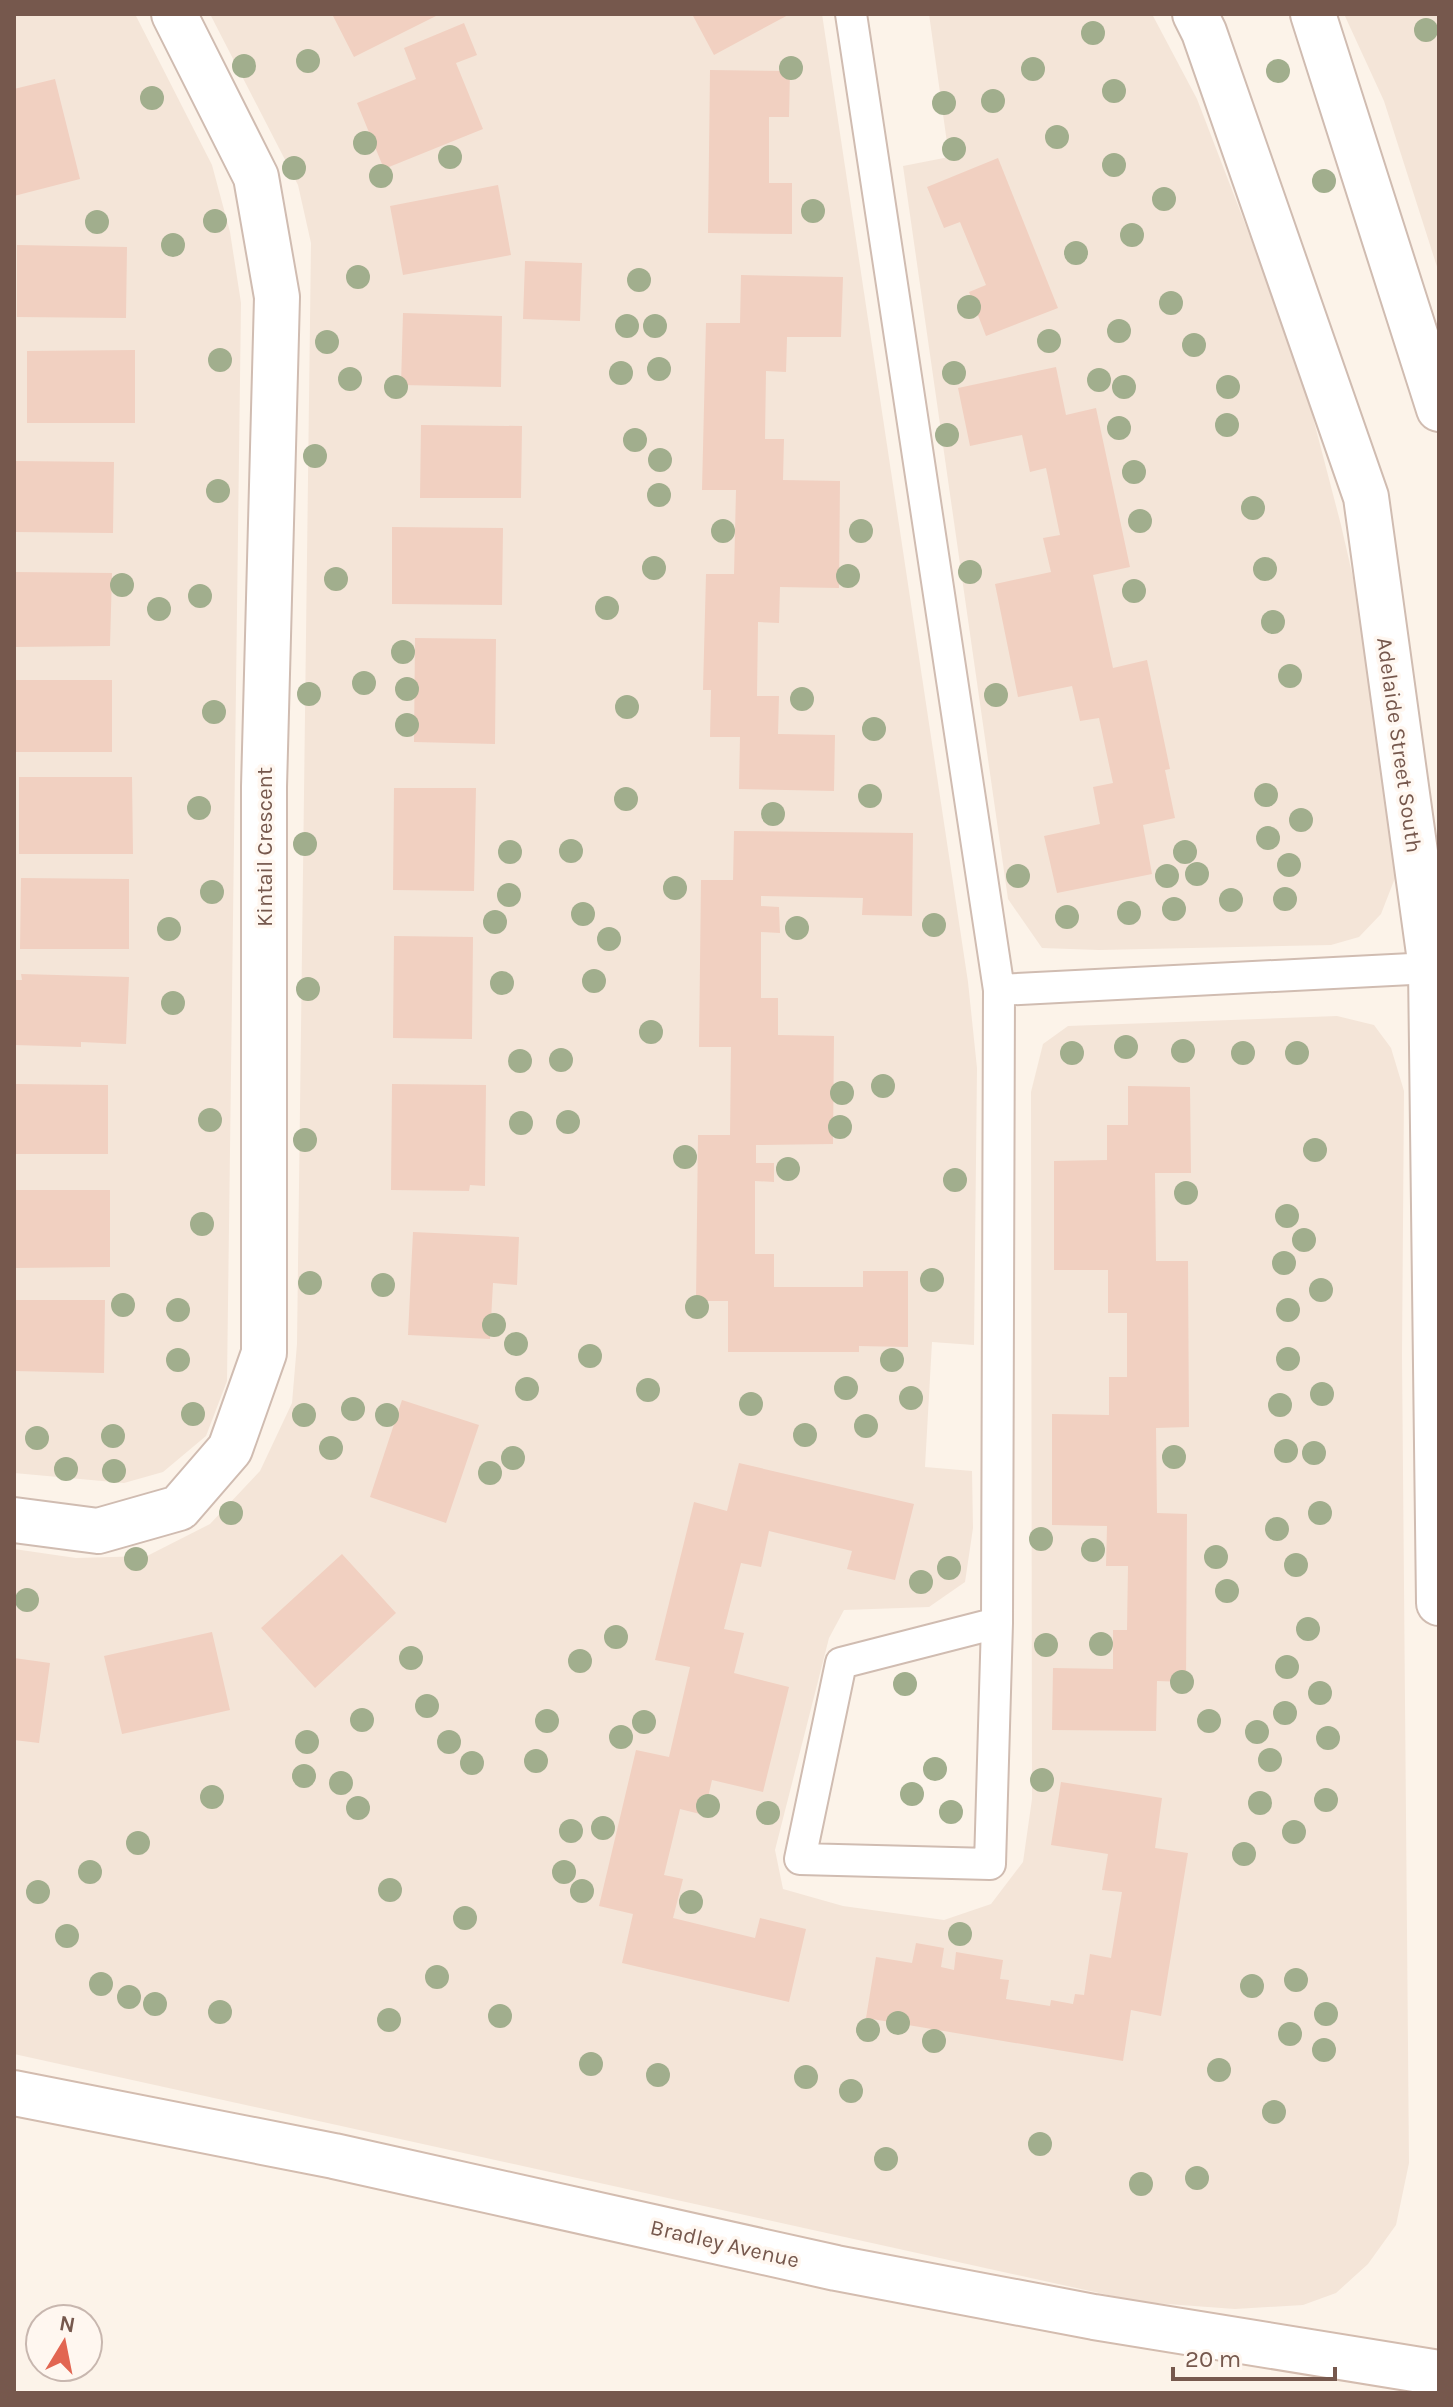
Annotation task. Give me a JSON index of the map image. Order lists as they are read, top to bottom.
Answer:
{
  "streets": {
    "street": ["Adelaide Street South", "Kintail Crescent", "Bradley Avenue"]
  },
  "scale_bar": "20 m",
  "north": "top"
}
